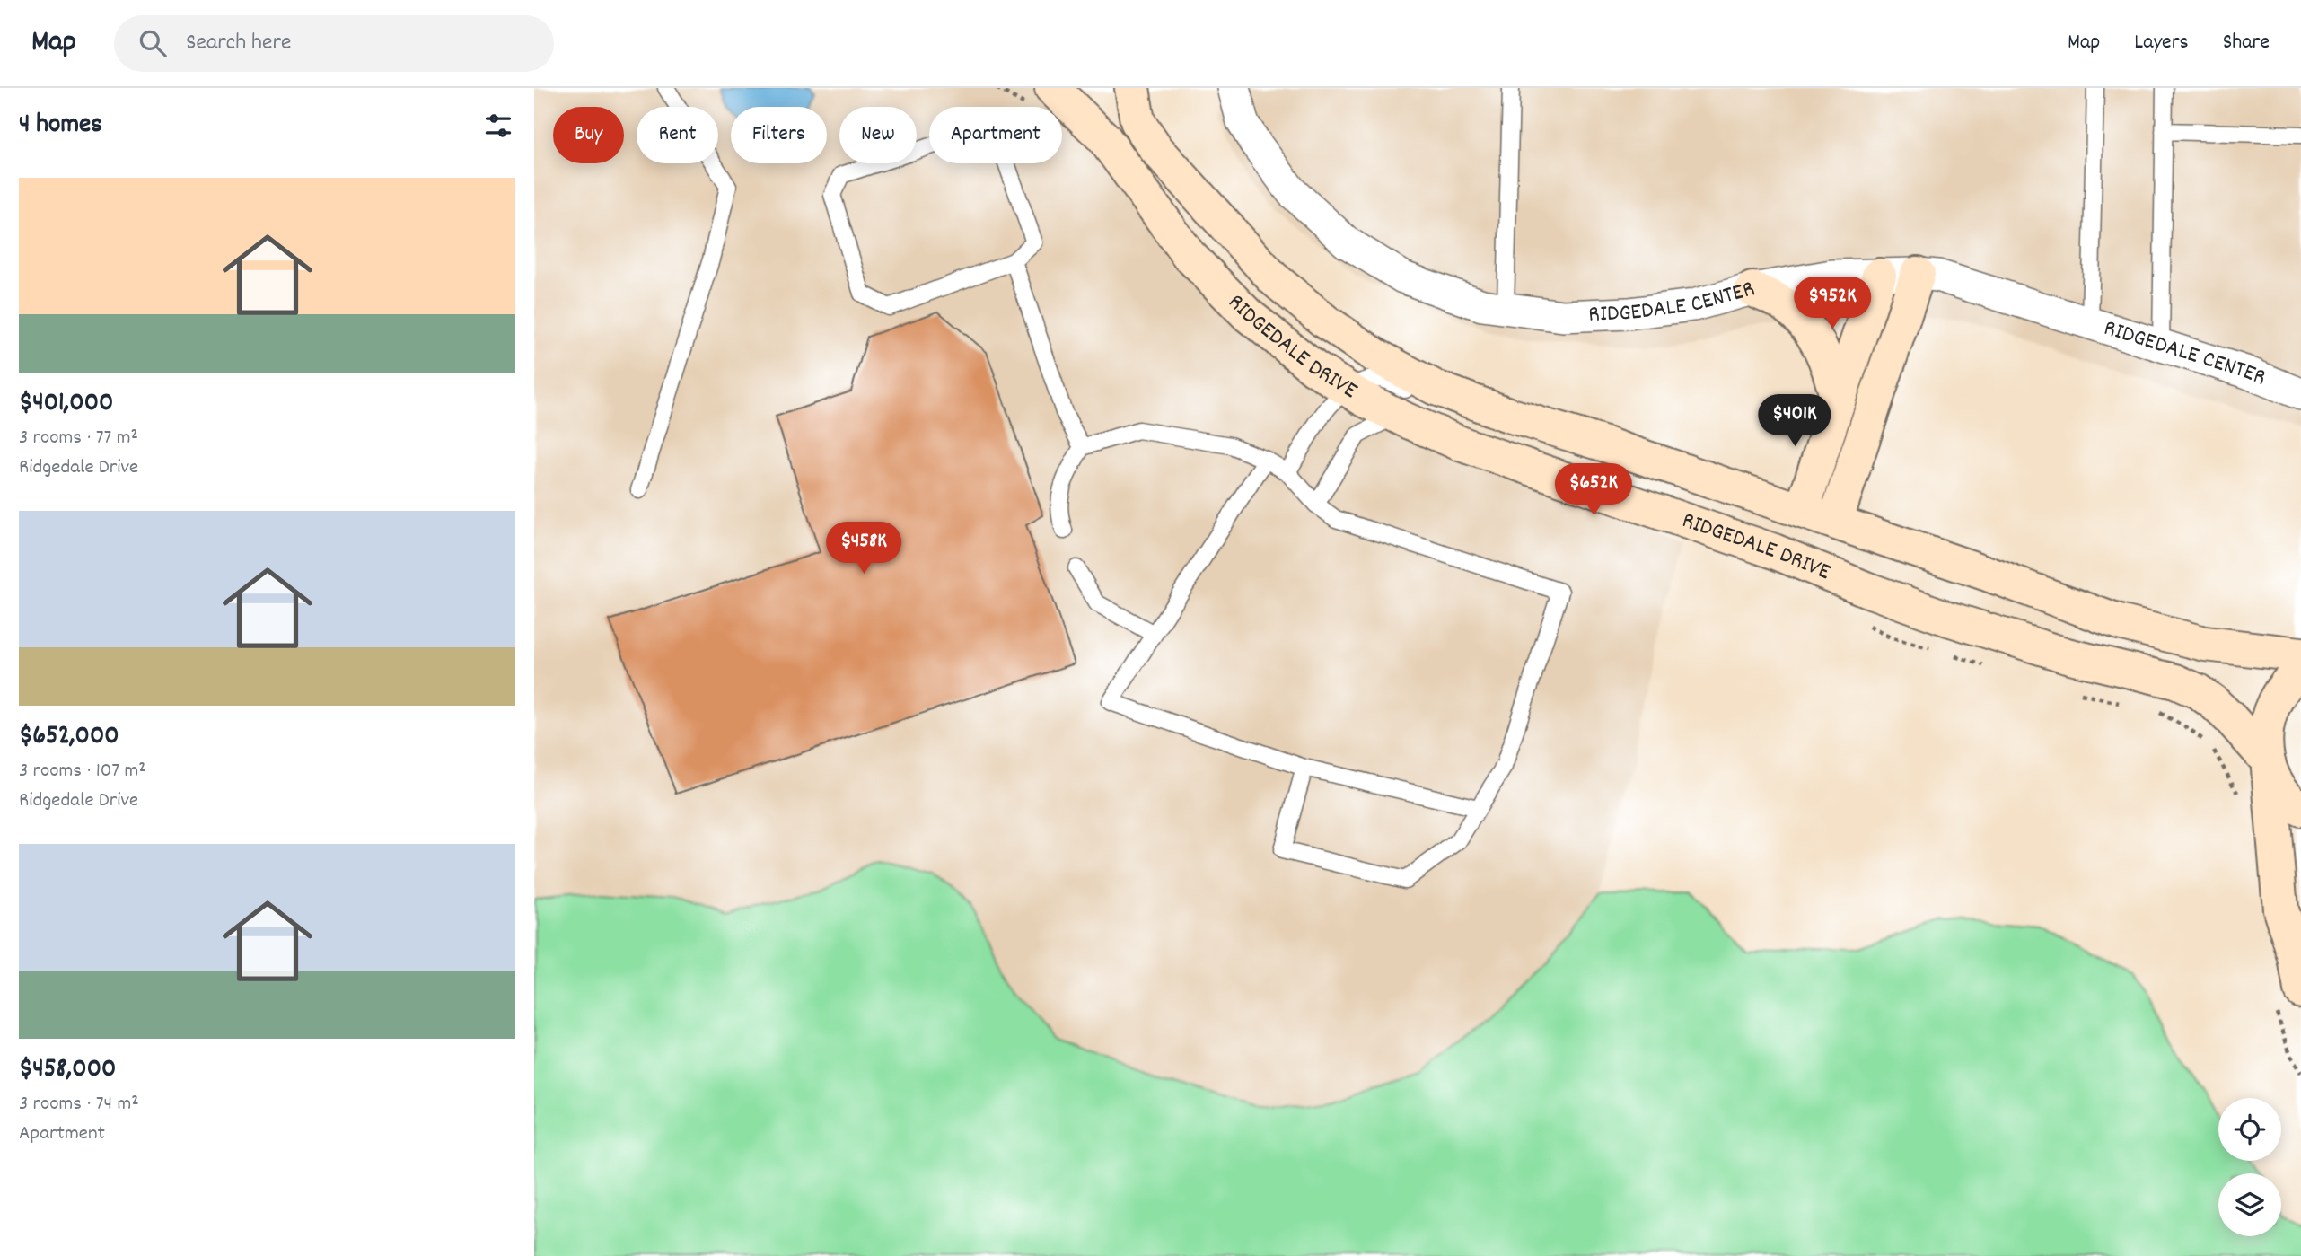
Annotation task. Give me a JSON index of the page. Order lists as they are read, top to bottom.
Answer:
{
  "streets": {
    "street": ["RIDGEDALE CENTER", "RIDGEDALE DRIVE"]
  },
  "page": {
    "header": "Map",
    "search": "Search here",
    "nav": ["Map", "Layers", "Share"],
    "heading": "4 homes",
    "chip": [
      "Buy",
      "Rent",
      "Filters",
      "New",
      "Apartment"
    ],
    "list": [
      {
        "name": "$401,000",
        "note": "3 rooms · 77 m² · Ridgedale Drive"
      },
      {
        "name": "$652,000",
        "note": "3 rooms · 107 m² · Ridgedale Drive"
      },
      {
        "name": "$458,000",
        "note": "3 rooms · 74 m² · Apartment"
      }
    ],
    "price": [
      "$952K",
      "$401K",
      "$652K",
      "$458K"
    ]
  }
}
